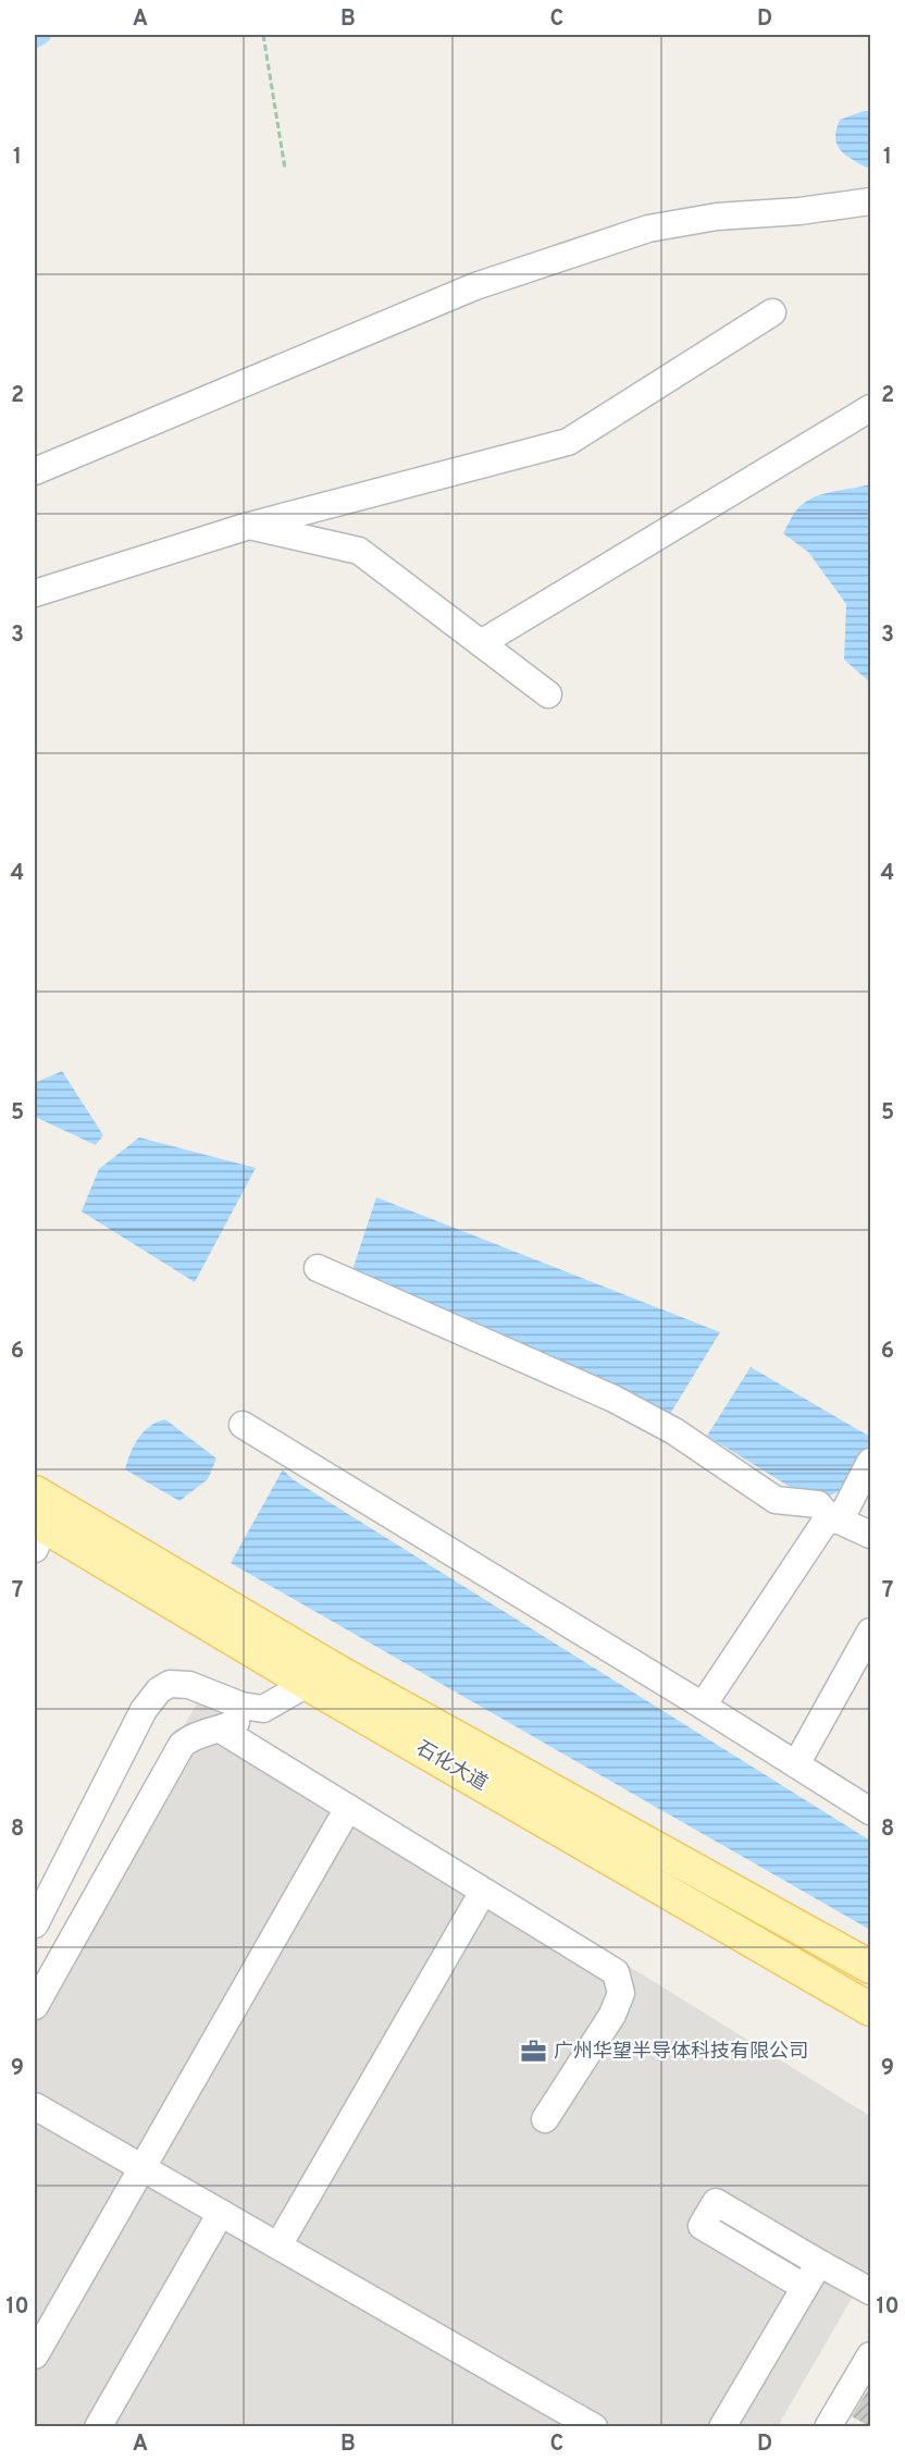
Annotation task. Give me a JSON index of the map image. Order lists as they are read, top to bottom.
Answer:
{
  "streets": {
    "main road": ["石化大道"]
  },
  "places": {
    "office": ["广州华望半导体科技有限公司"]
  },
  "grid": {
    "columns": [
      "A",
      "B",
      "C",
      "D"
    ],
    "rows": [
      "1",
      "2",
      "3",
      "4",
      "5",
      "6",
      "7",
      "8",
      "9",
      "10"
    ]
  }
}
